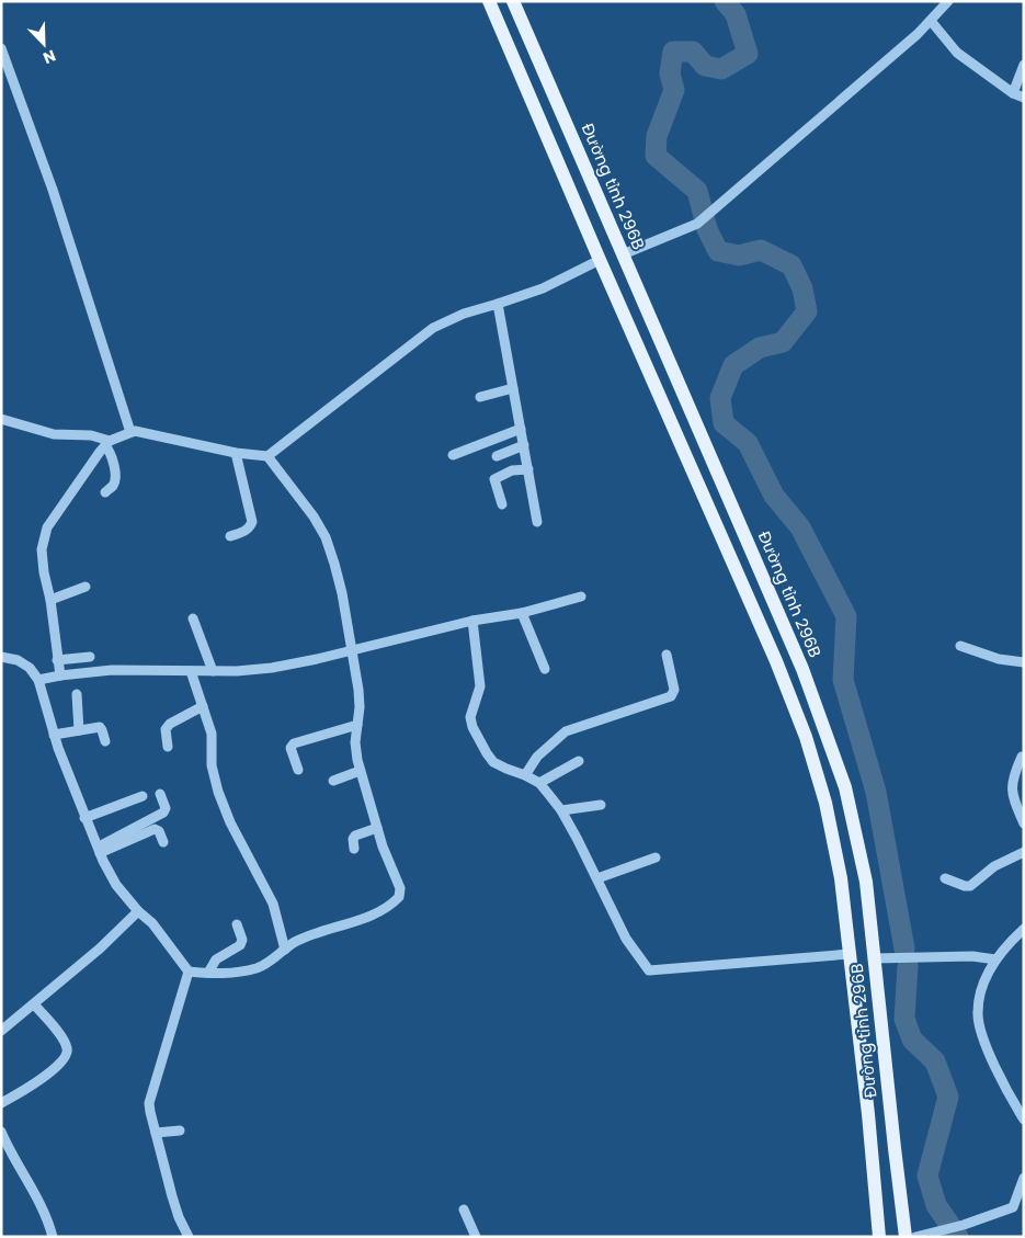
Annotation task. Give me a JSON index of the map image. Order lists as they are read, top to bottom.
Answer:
{
  "streets": {
    "main road": ["Đường tỉnh 296B"]
  },
  "north": "bottom right"
}
